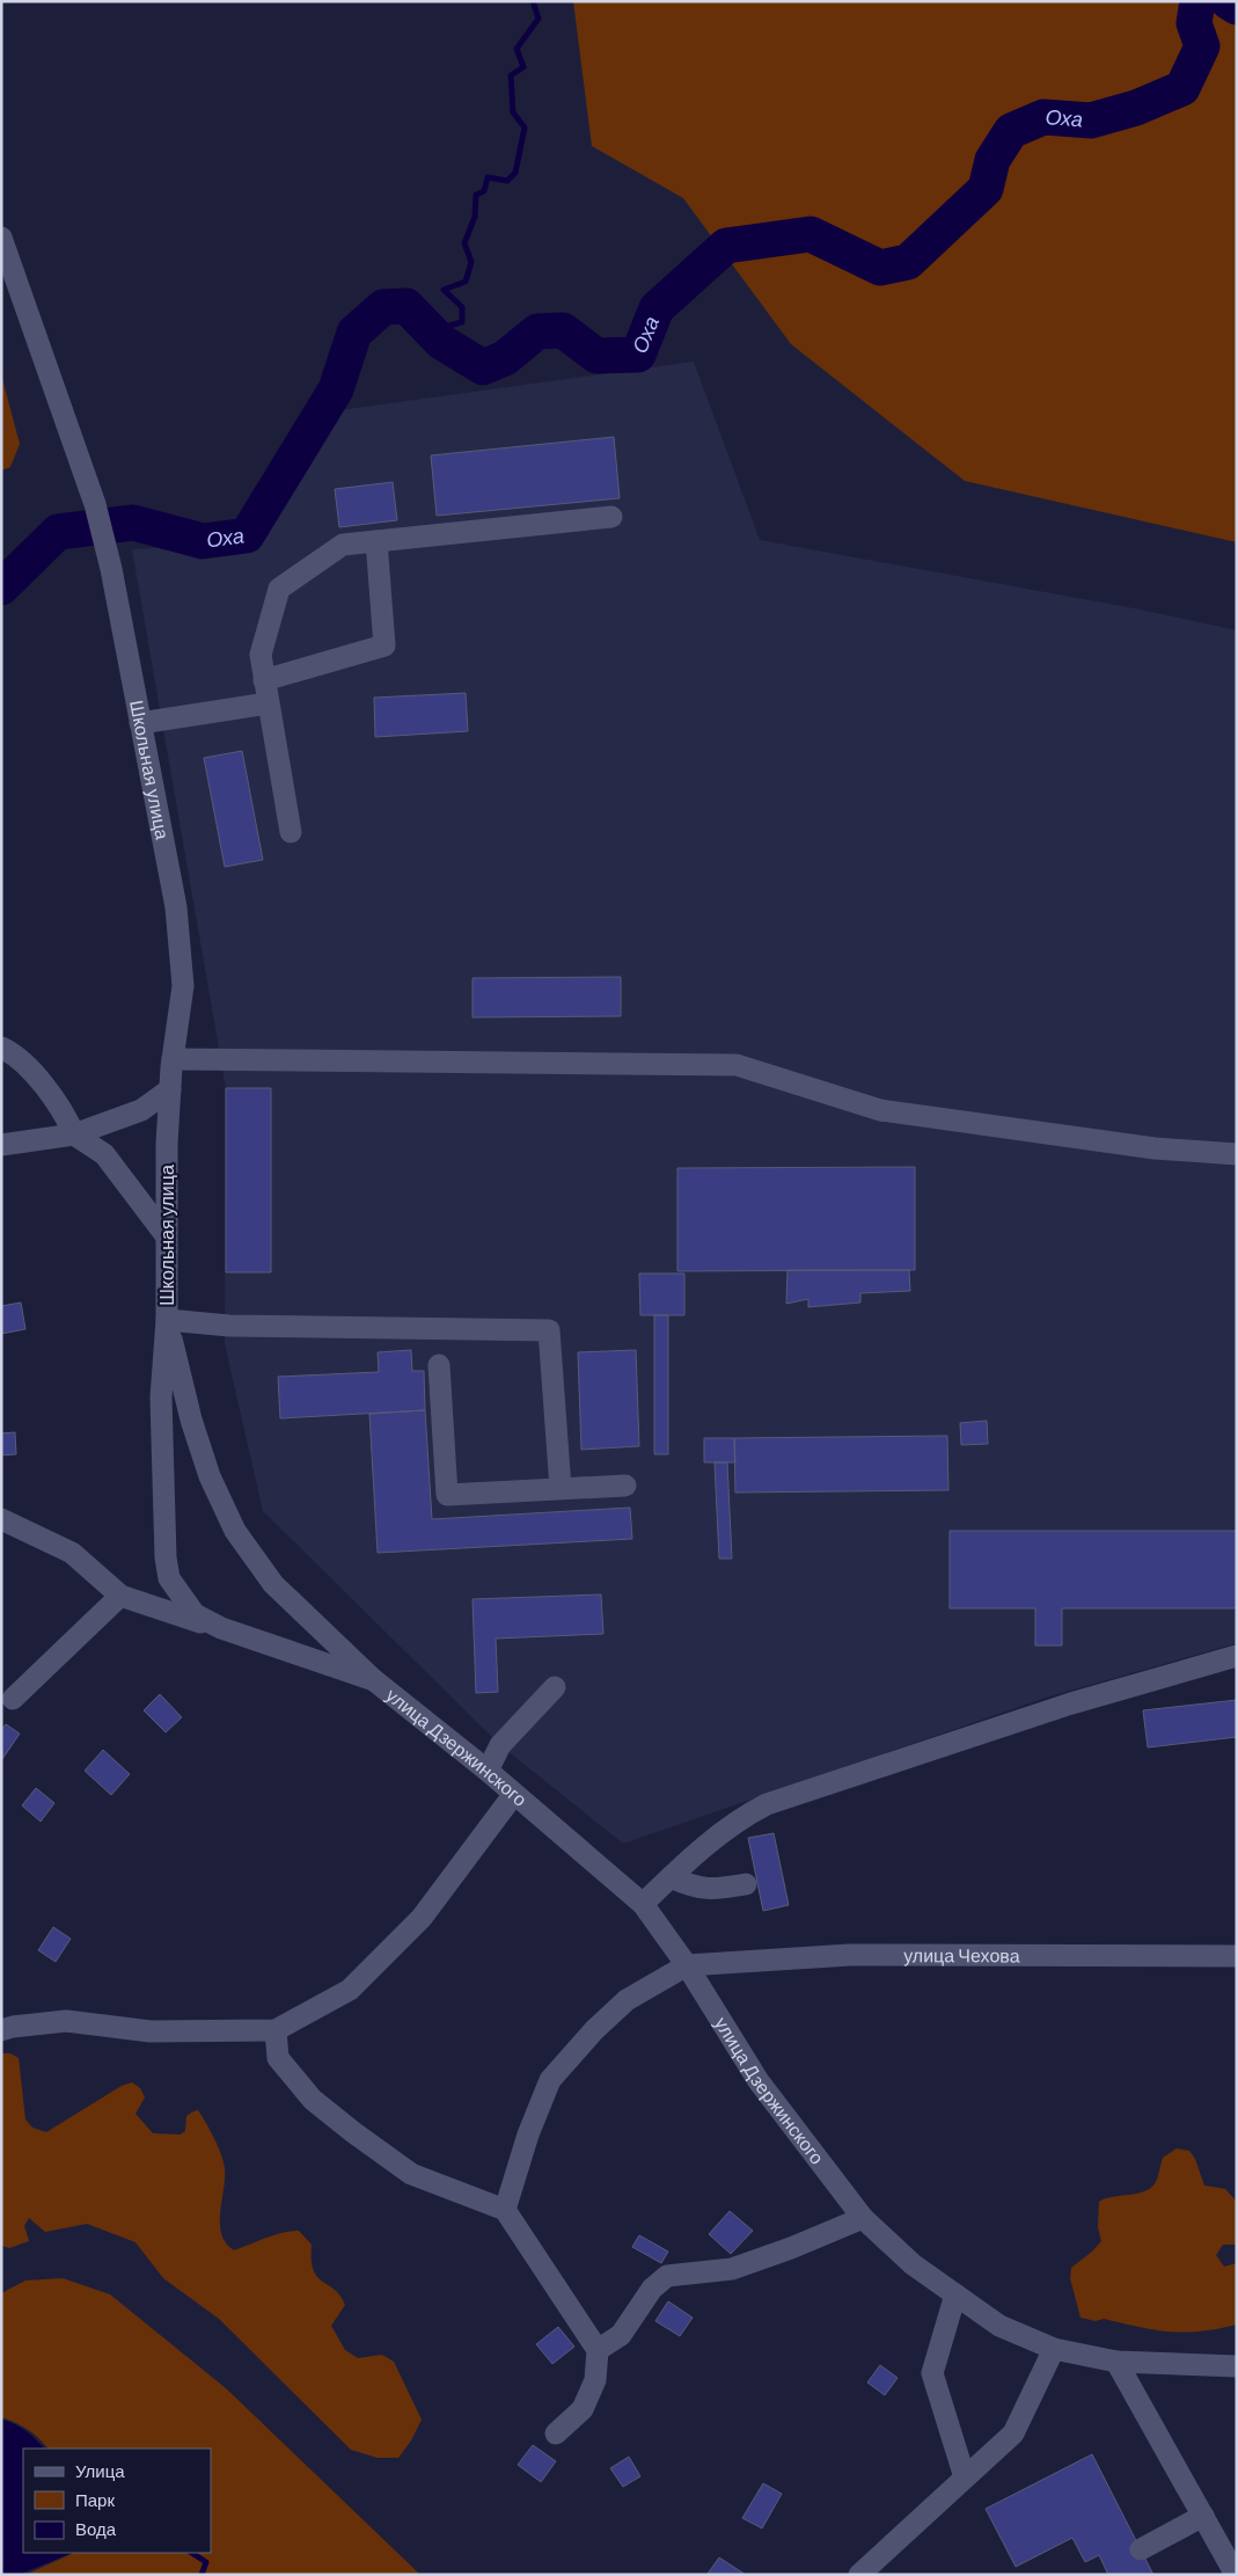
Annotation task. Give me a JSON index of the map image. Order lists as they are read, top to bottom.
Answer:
{
  "streets": {
    "street": ["Школьная улица", "улица Дзержинского", "улица Чехова"]
  },
  "crossings": [
    ["Школьная улица", "улица Дзержинского"],
    ["улица Дзержинского", "улица Чехова"]
  ],
  "water": ["Оха"],
  "legend": ["Улица", "Парк", "Вода"]
}
